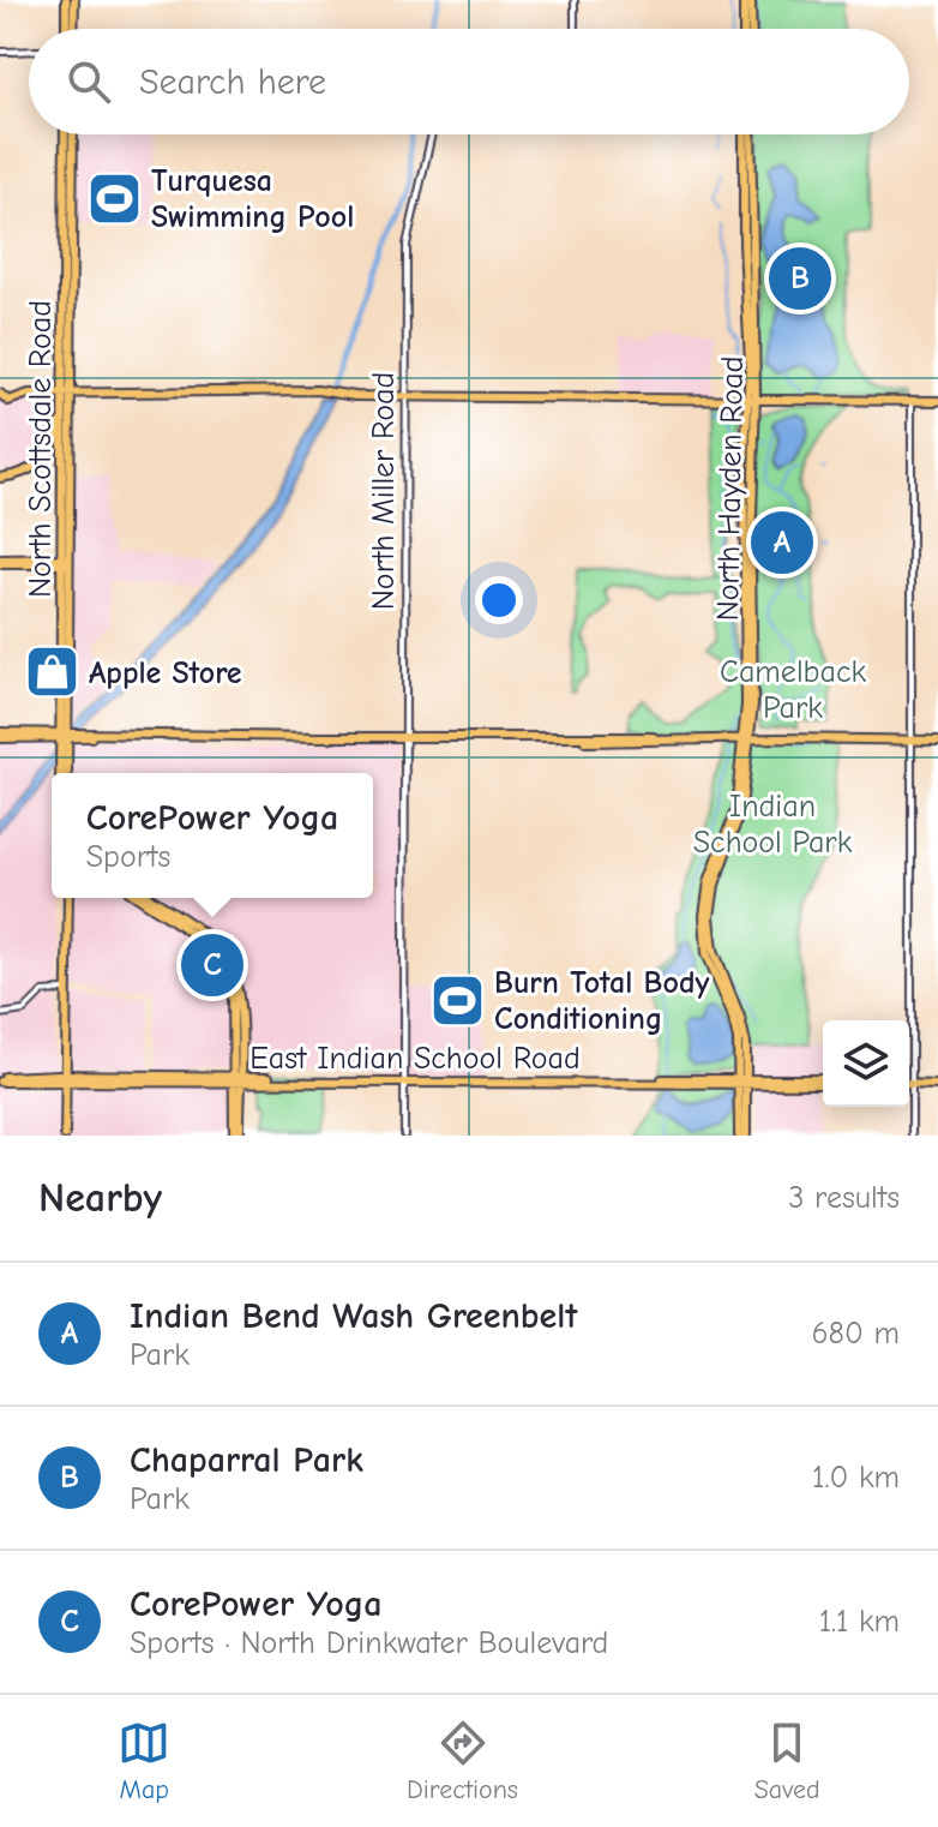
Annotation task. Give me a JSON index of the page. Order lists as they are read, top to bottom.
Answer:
{
  "streets": {
    "main road": ["North Scottsdale Road", "North Hayden Road", "East Indian School Road"],
    "street": ["North Miller Road"]
  },
  "crossings": [
    ["North Hayden Road", "East Indian School Road"],
    ["North Miller Road", "East Indian School Road"]
  ],
  "parks": ["Camelback Park", "Indian School Park"],
  "places": {
    "sports": ["Turquesa Swimming Pool", "Burn Total Body Conditioning"],
    "shop": ["Apple Store"]
  },
  "page": {
    "search": "Search here",
    "pins": ["B", "A", "C"],
    "popup": ["CorePower Yoga", "Sports"],
    "heading": ["Nearby", "3 results"],
    "list": [
      {
        "mark": "A",
        "name": "Indian Bend Wash Greenbelt",
        "note": "Park",
        "value": "680 m"
      },
      {
        "mark": "B",
        "name": "Chaparral Park",
        "note": "Park",
        "value": "1.0 km"
      },
      {
        "mark": "C",
        "name": "CorePower Yoga",
        "note": "Sports · North Drinkwater Boulevard",
        "value": "1.1 km"
      }
    ],
    "nav": ["Map", "Directions", "Saved"]
  }
}
